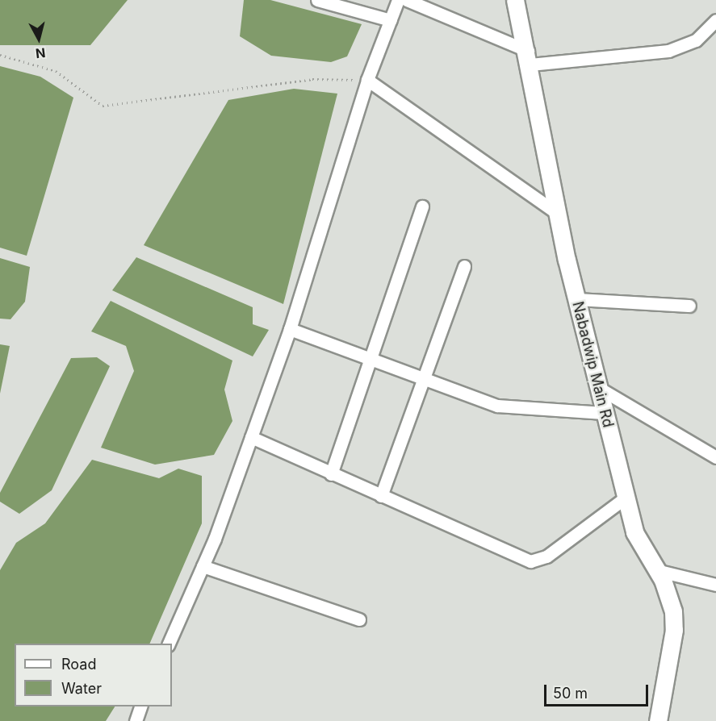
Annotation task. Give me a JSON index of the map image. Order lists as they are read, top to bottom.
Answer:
{
  "streets": {
    "street": ["Nabadwip Main Rd"]
  },
  "legend": ["Road", "Water"],
  "scale_bar": "50 m",
  "north": "bottom"
}
